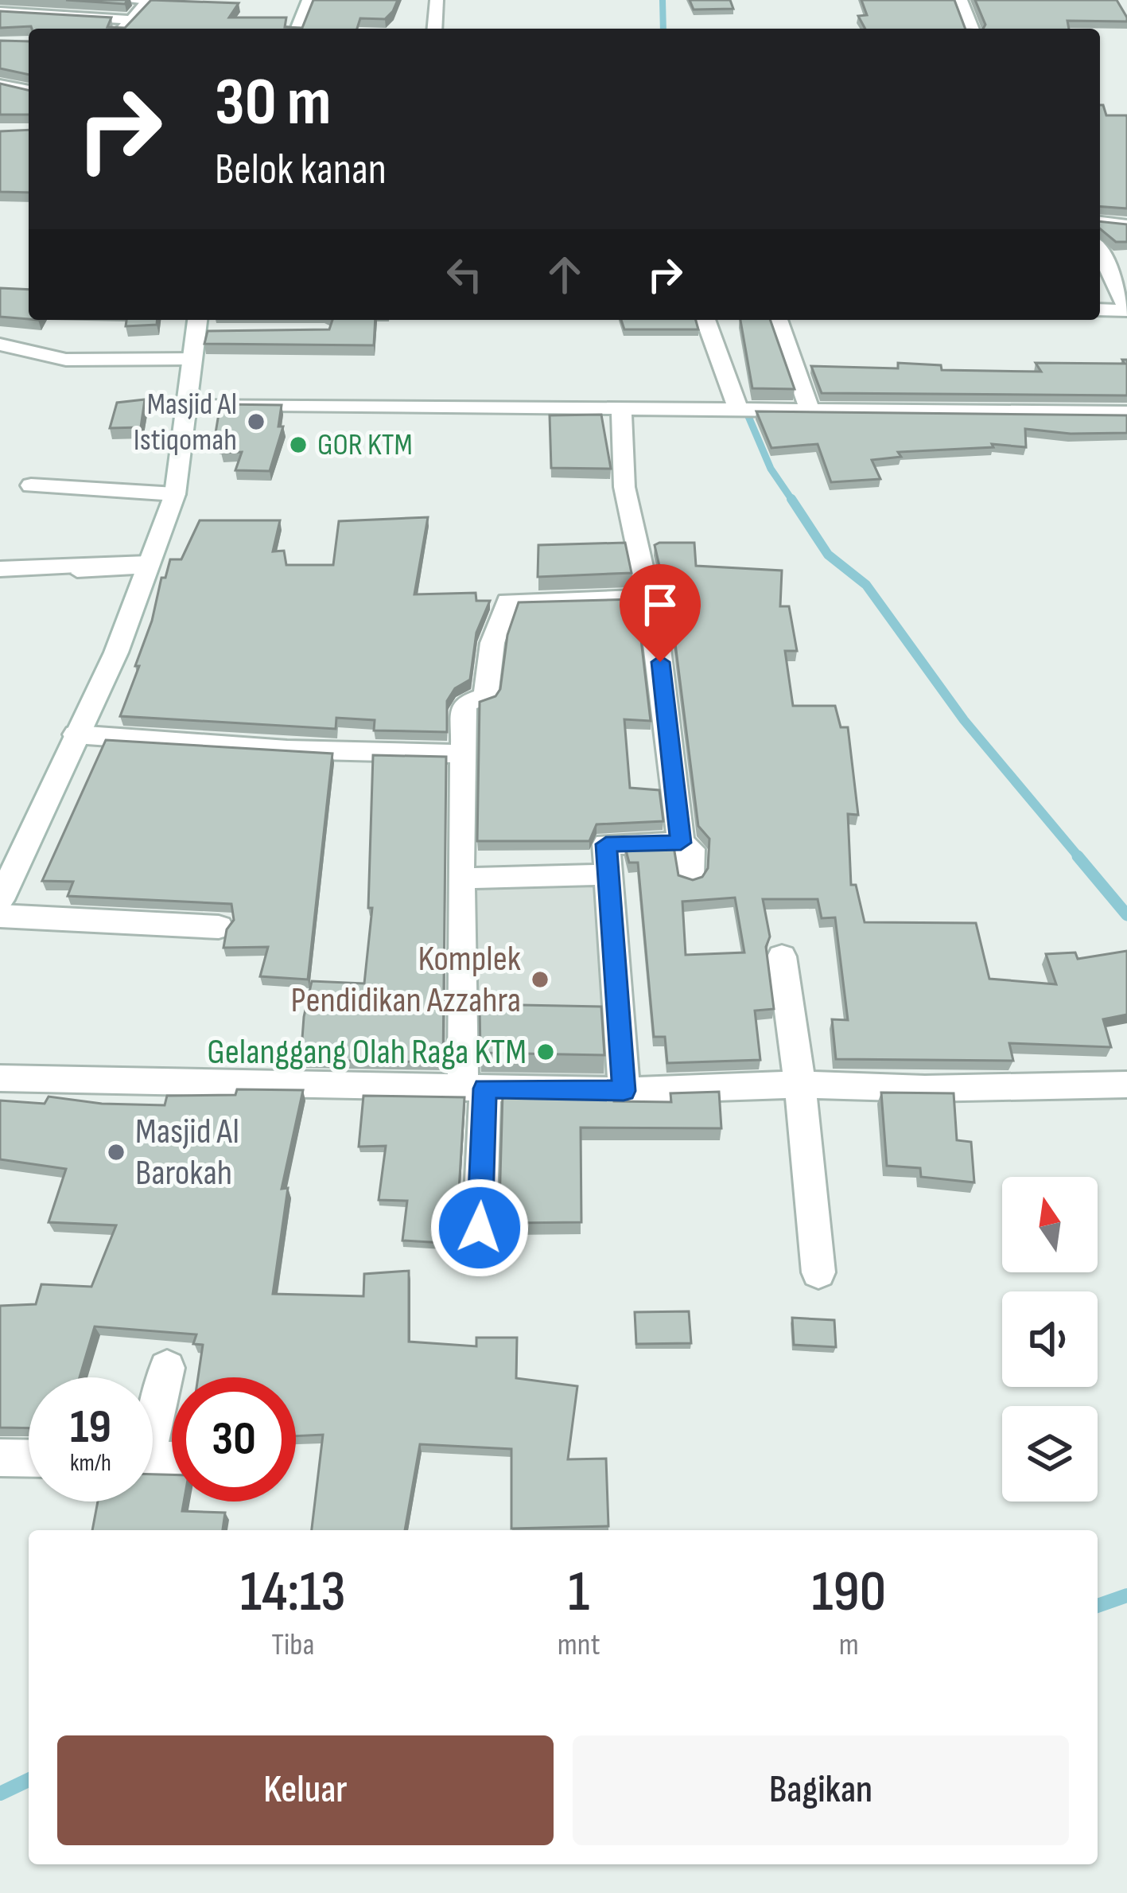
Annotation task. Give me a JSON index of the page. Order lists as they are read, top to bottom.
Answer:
{
  "places": [
    "Masjid Al Istiqomah",
    "GOR KTM",
    "Komplek Pendidikan Azzahra",
    "Gelanggang Olah Raga KTM",
    "Masjid Al Barokah"
  ],
  "north": "top",
  "page": {
    "turn": ["30 m", "Belok kanan"],
    "speed": "19 km/h",
    "limit": "30",
    "eta": [
      "14:13",
      "Tiba",
      "1",
      "mnt",
      "190",
      "m"
    ],
    "buttons": ["Keluar", "Bagikan"]
  }
}
